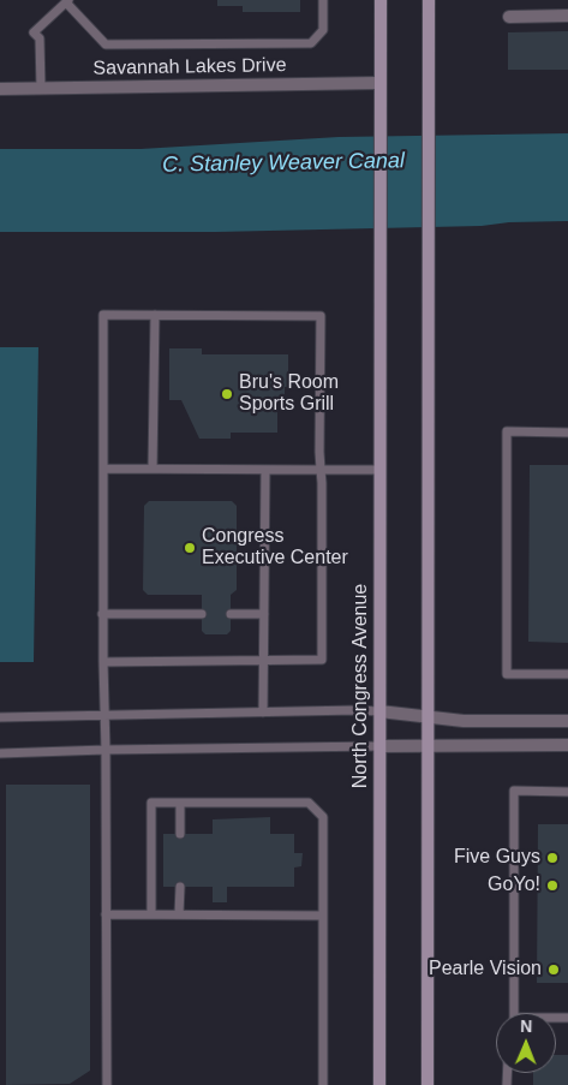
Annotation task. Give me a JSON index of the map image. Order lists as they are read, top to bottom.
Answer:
{
  "streets": {
    "main road": ["North Congress Avenue"],
    "street": ["Savannah Lakes Drive"]
  },
  "crossings": [
    ["Savannah Lakes Drive", "North Congress Avenue"]
  ],
  "water": ["C. Stanley Weaver Canal"],
  "places": [
    "Bru's Room Sports Grill",
    "Congress Executive Center",
    "Five Guys",
    "GoYo!",
    "Pearle Vision"
  ],
  "north": "top"
}
